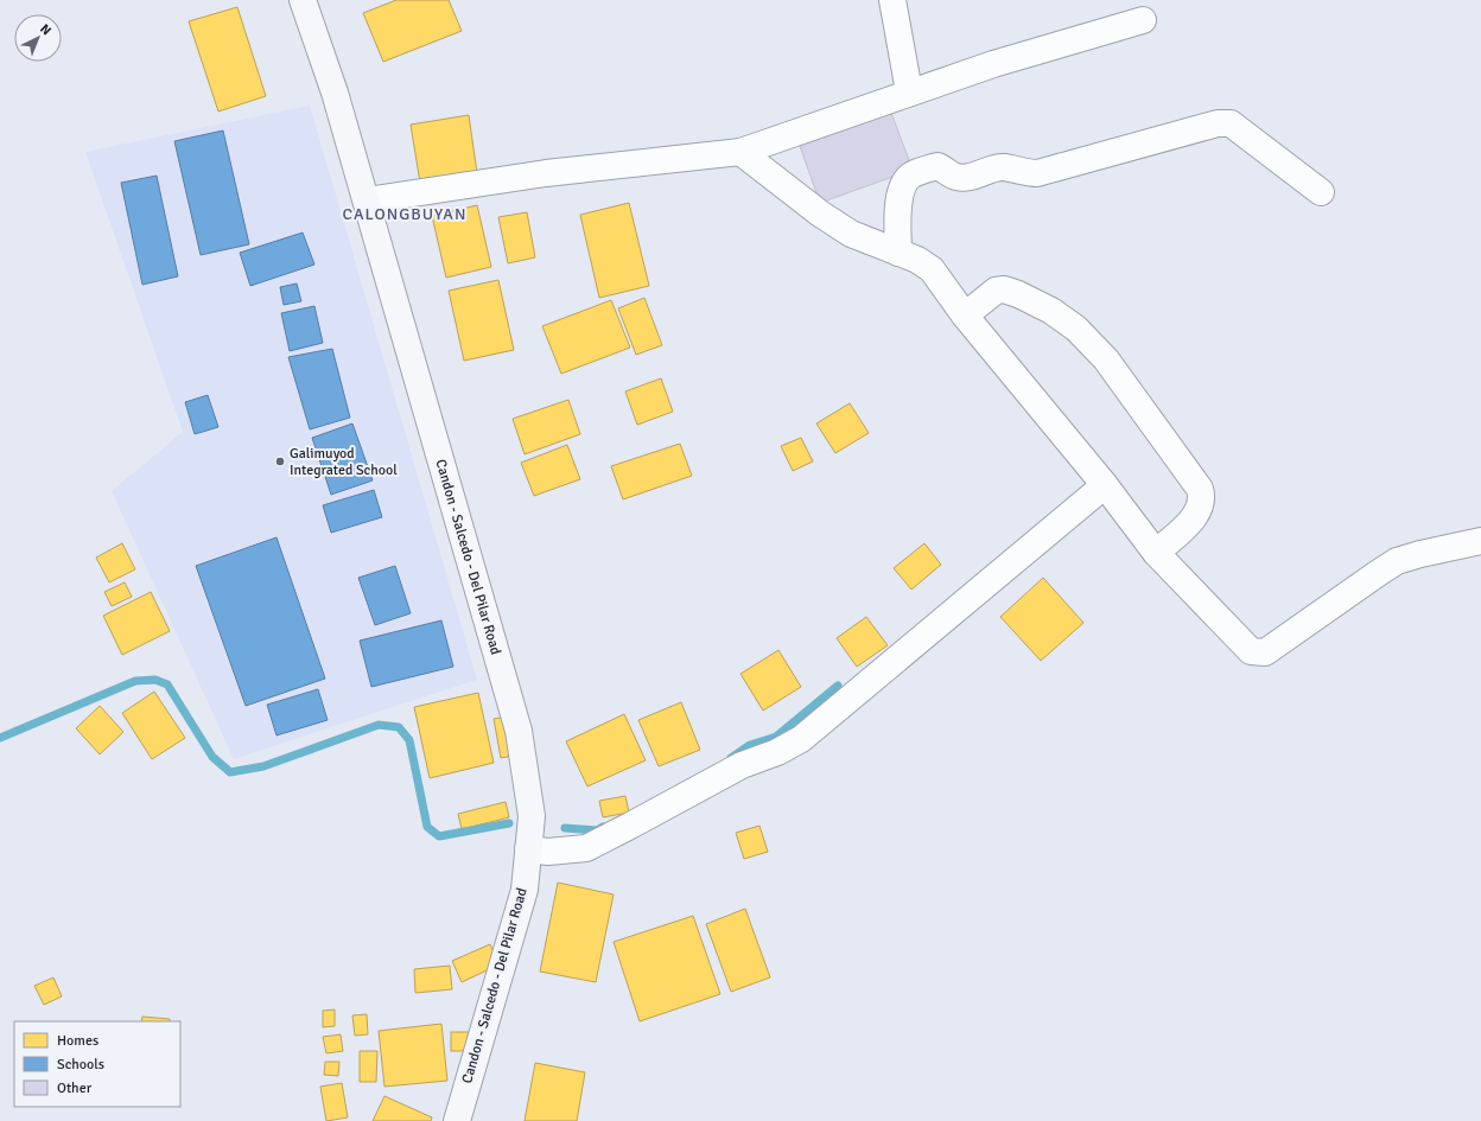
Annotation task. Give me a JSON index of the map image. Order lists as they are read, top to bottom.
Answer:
{
  "streets": {
    "main road": ["Candon - Salcedo - Del Pilar Road"]
  },
  "districts": ["CALONGBUYAN"],
  "places": ["Galimuyod Integrated School"],
  "legend": ["Homes", "Schools", "Other"],
  "north": "top right"
}
